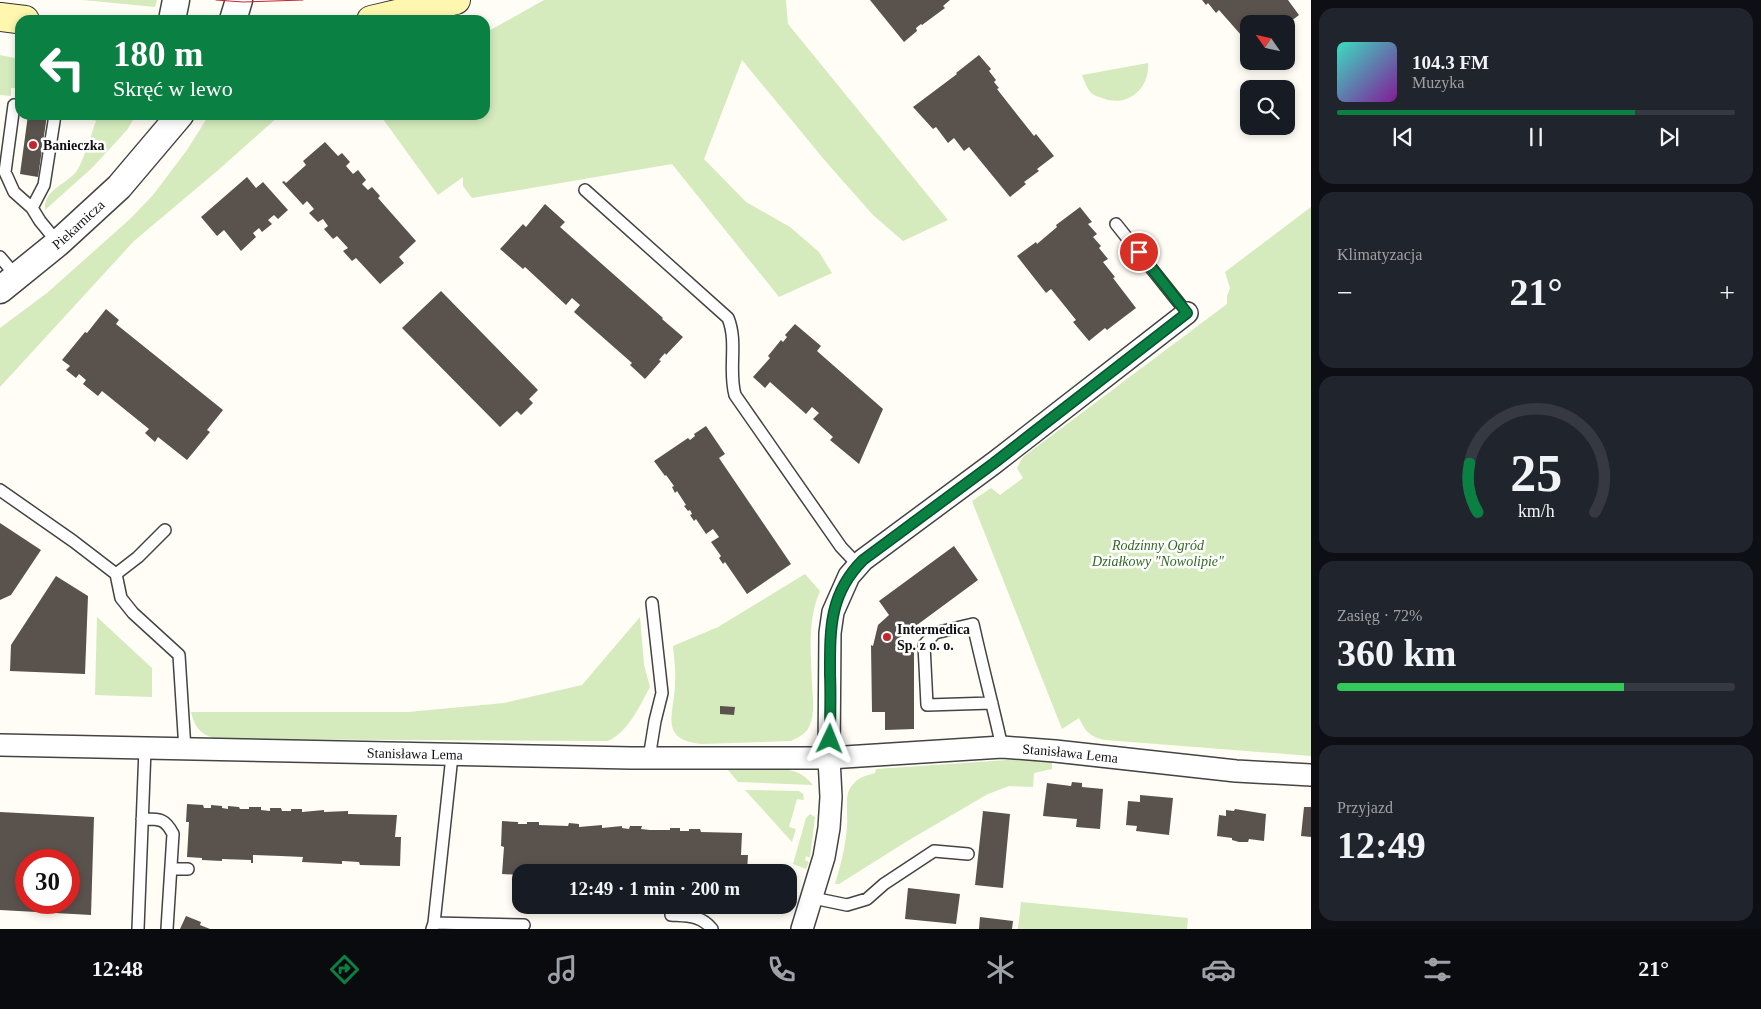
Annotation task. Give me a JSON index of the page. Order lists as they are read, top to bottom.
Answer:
{
  "streets": {
    "street": ["Piekarnicza", "Stanisława Lema"]
  },
  "parks": ["Rodzinny Ogród Działkowy \"Nowolipie\""],
  "places": ["Banieczka", "Intermedica Sp. z o. o."],
  "north": "top left",
  "page": {
    "turn": ["180 m", "Skręć w lewo"],
    "song": ["104.3 FM", "Muzyka"],
    "tile": [
      "Klimatyzacja",
      ["Zasięg · 72%", "360 km"],
      ["Przyjazd", "12:49"]
    ],
    "heat": ["−", "21°", "+"],
    "limit": "30",
    "trip": "12:49 · 1 min · 200 m",
    "tabs": ["12:48", "21°"],
    "gauge": ["25", "km/h"]
  }
}
